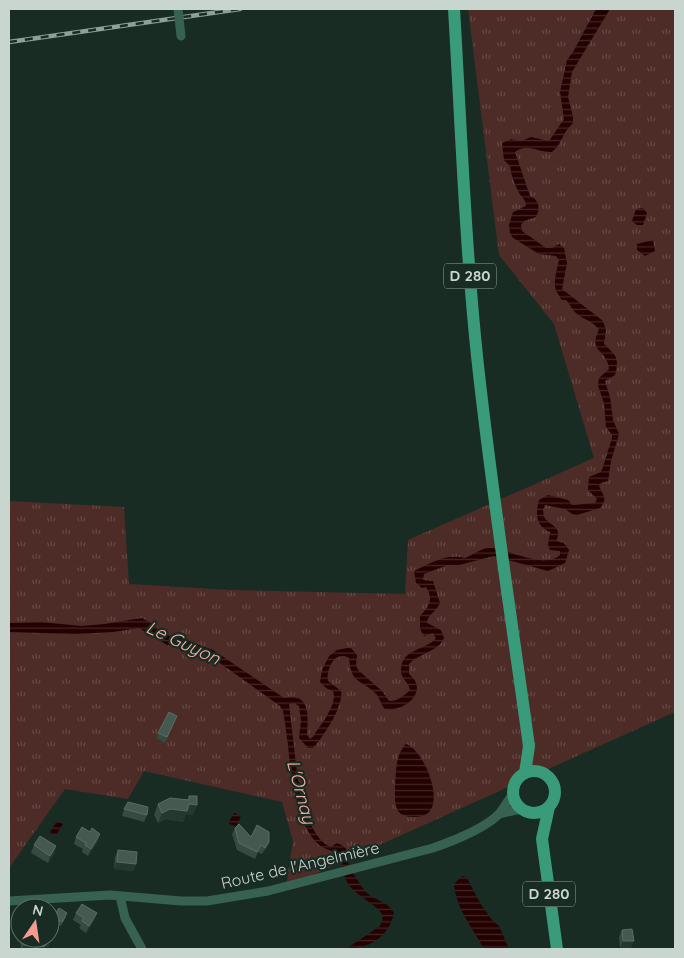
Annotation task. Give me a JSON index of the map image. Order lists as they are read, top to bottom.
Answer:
{
  "streets": {
    "main road": ["D 280"],
    "street": ["Route de l'Angelmière"]
  },
  "crossings": [
    ["D 280", "Route de l'Angelmière"]
  ],
  "water": ["Le Guyon", "L'Ornay"],
  "north": "top"
}
